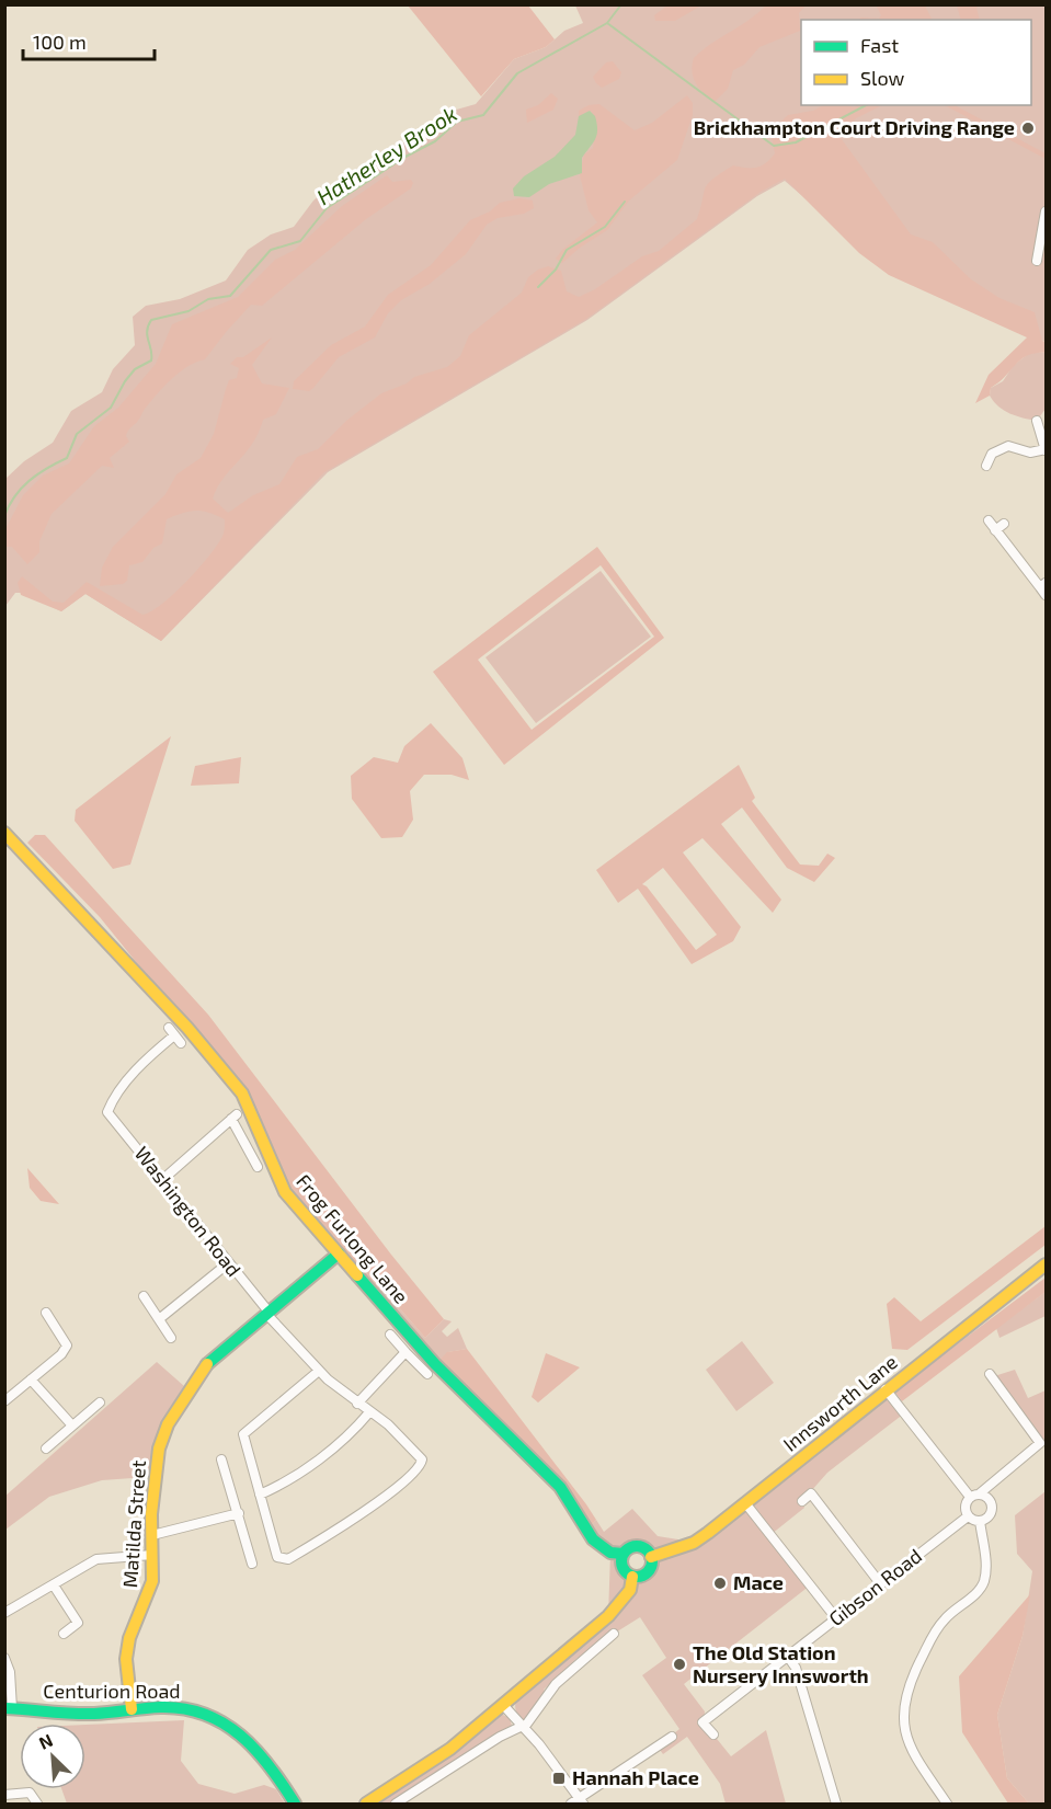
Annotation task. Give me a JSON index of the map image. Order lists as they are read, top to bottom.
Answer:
{
  "streets": {
    "street": [
      "Washington Road",
      "Frog Furlong Lane",
      "Innsworth Lane",
      "Matilda Street",
      "Gibson Road",
      "Centurion Road"
    ]
  },
  "crossings": [
    ["Washington Road", "Matilda Street"],
    ["Frog Furlong Lane", "Innsworth Lane"],
    ["Frog Furlong Lane", "Matilda Street"],
    ["Matilda Street", "Centurion Road"]
  ],
  "water": ["Hatherley Brook"],
  "places": {
    "other": ["Brickhampton Court Driving Range", "Mace", "The Old Station Nursery Innsworth"],
    "transit": ["Hannah Place"]
  },
  "legend": ["Fast", "Slow"],
  "scale_bar": "100 m",
  "north": "top left"
}
